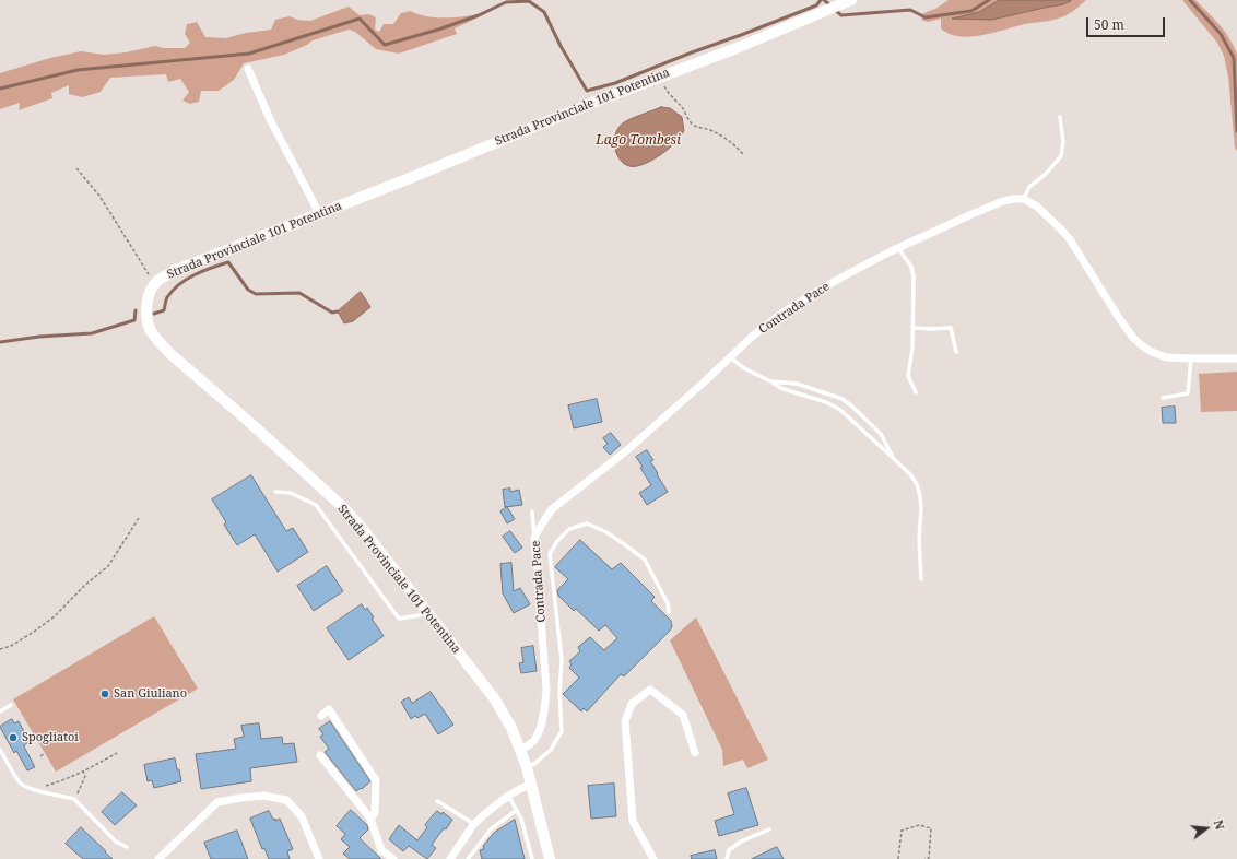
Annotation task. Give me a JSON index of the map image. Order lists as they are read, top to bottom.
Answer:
{
  "streets": {
    "main road": ["Strada Provinciale 101 Potentina"],
    "street": ["Contrada Pace"]
  },
  "crossings": [
    ["Strada Provinciale 101 Potentina", "Contrada Pace"]
  ],
  "water": ["Lago Tombesi"],
  "places": ["San Giuliano", "Spogliatoi"],
  "scale_bar": "50 m",
  "north": "right"
}
